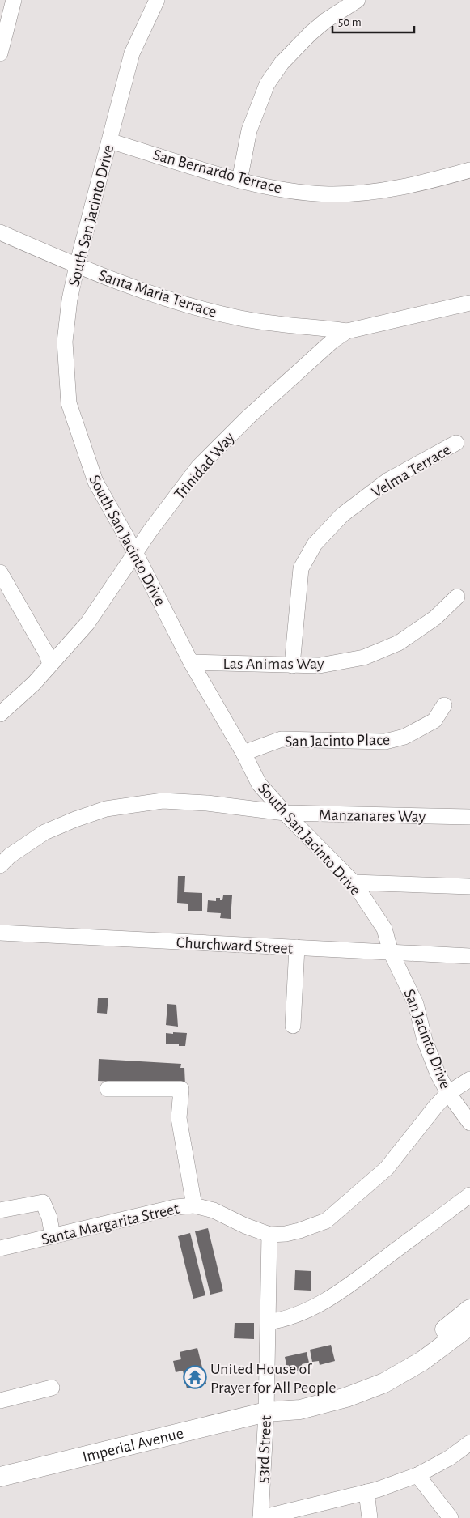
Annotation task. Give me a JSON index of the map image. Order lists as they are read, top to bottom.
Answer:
{
  "streets": {
    "main road": ["Imperial Avenue"],
    "street": [
      "San Bernardo Terrace",
      "South San Jacinto Drive",
      "Santa Maria Terrace",
      "Trinidad Way",
      "Velma Terrace",
      "Las Animas Way",
      "San Jacinto Place",
      "Manzanares Way",
      "Churchward Street",
      "San Jacinto Drive",
      "Santa Margarita Street",
      "53rd Street"
    ]
  },
  "crossings": [
    ["San Bernardo Terrace", "South San Jacinto Drive"],
    ["South San Jacinto Drive", "Santa Maria Terrace"],
    ["South San Jacinto Drive", "Trinidad Way"],
    ["South San Jacinto Drive", "Las Animas Way"],
    ["South San Jacinto Drive", "San Jacinto Place"],
    ["South San Jacinto Drive", "Manzanares Way"],
    ["South San Jacinto Drive", "Churchward Street"],
    ["South San Jacinto Drive", "San Jacinto Drive"],
    ["Santa Maria Terrace", "Trinidad Way"],
    ["Velma Terrace", "Las Animas Way"],
    ["Churchward Street", "San Jacinto Drive"],
    ["San Jacinto Drive", "Santa Margarita Street"],
    ["Santa Margarita Street", "53rd Street"],
    ["Imperial Avenue", "53rd Street"]
  ],
  "places": {
    "temple": ["United House of Prayer for All People"]
  },
  "scale_bar": "50 m"
}
